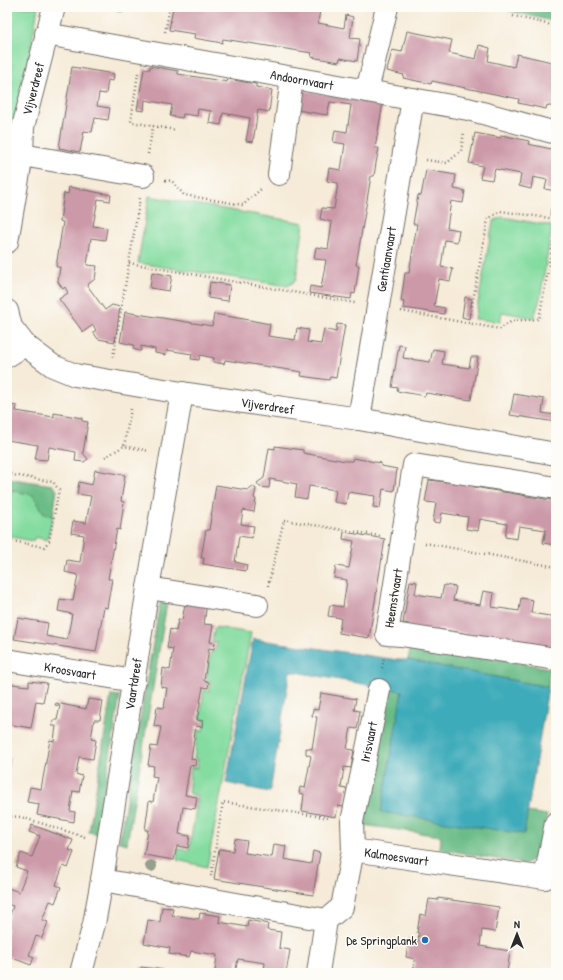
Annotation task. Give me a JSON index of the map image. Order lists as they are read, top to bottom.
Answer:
{
  "streets": {
    "street": [
      "Andoornvaart",
      "Vijverdreef",
      "Gentiaanvaart",
      "Heemstvaart",
      "Kroosvaart",
      "Vaartdreef",
      "Irisvaart",
      "Kalmoesvaart"
    ]
  },
  "crossings": [
    ["Andoornvaart", "Vijverdreef"],
    ["Andoornvaart", "Gentiaanvaart"],
    ["Vijverdreef", "Gentiaanvaart"],
    ["Vijverdreef", "Vaartdreef"],
    ["Kroosvaart", "Vaartdreef"],
    ["Irisvaart", "Kalmoesvaart"]
  ],
  "places": ["De Springplank"],
  "north": "top"
}
